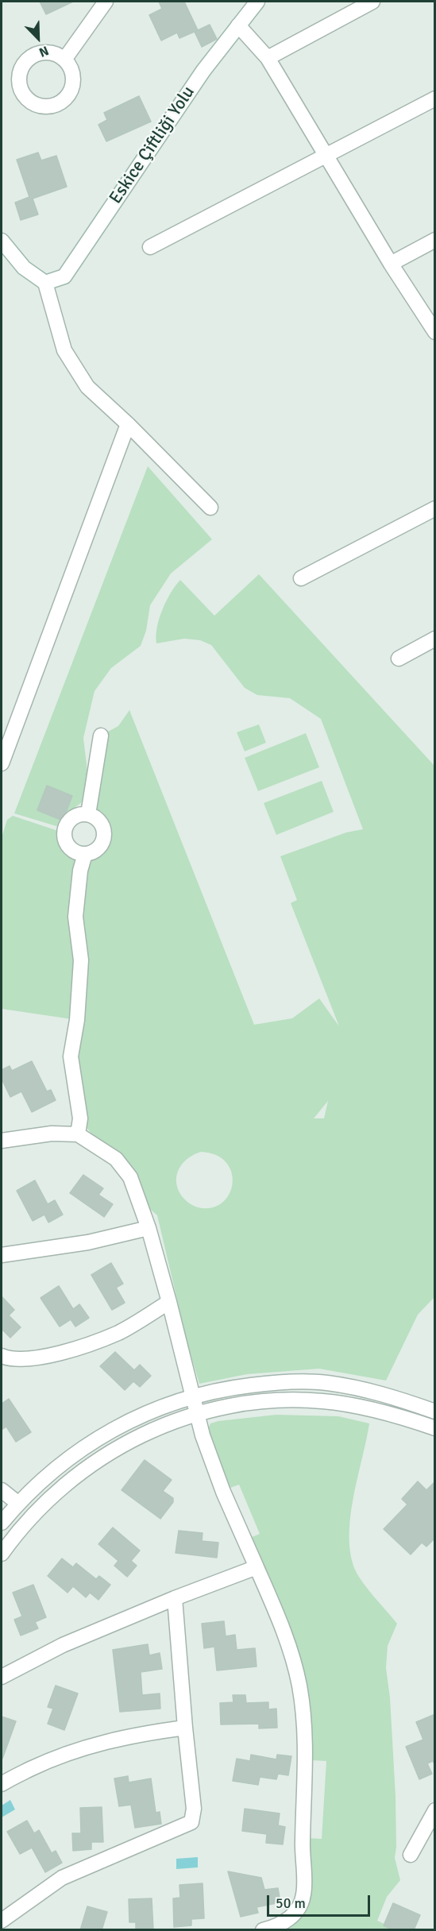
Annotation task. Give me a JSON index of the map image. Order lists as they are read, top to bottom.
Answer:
{
  "streets": {
    "street": ["Eskice Çiftliği Yolu"]
  },
  "scale_bar": "50 m",
  "north": "bottom right"
}
